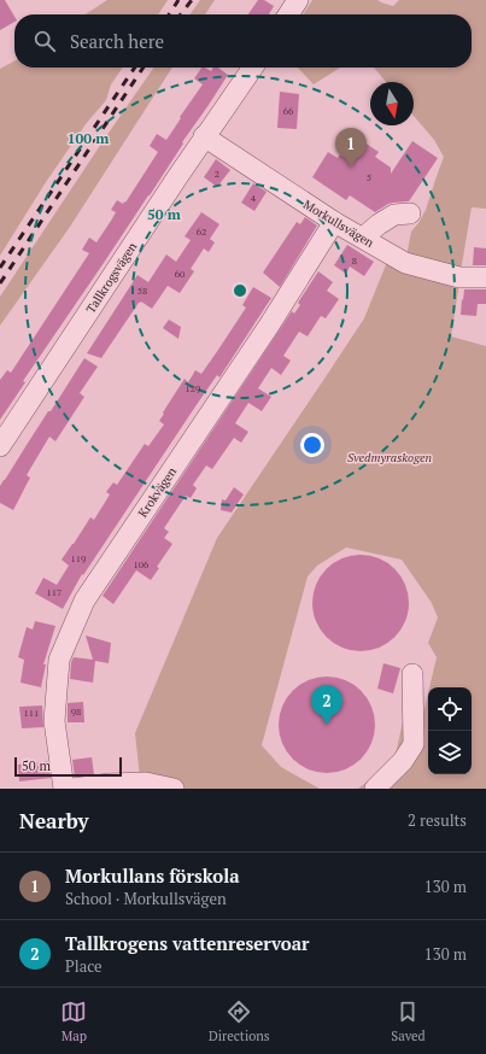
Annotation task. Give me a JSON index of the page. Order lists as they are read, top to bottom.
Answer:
{
  "streets": {
    "street": ["Morkullsvägen", "Tallkrogsvägen", "Krokvägen"]
  },
  "crossings": [
    ["Morkullsvägen", "Tallkrogsvägen"],
    ["Morkullsvägen", "Krokvägen"]
  ],
  "parks": ["Svedmyraskogen"],
  "house_numbers": [
    "66",
    "2",
    "5",
    "4",
    "62",
    "8",
    "60",
    "58",
    "129",
    "119",
    "106",
    "117",
    "98",
    "111"
  ],
  "scale_bar": "50 m",
  "north": "bottom",
  "page": {
    "search": "Search here",
    "pins": ["1", "2"],
    "scale": "50 m",
    "heading": ["Nearby", "2 results"],
    "list": [
      {
        "mark": "1",
        "name": "Morkullans förskola",
        "note": "School · Morkullsvägen",
        "value": "130 m"
      },
      {
        "mark": "2",
        "name": "Tallkrogens vattenreservoar",
        "note": "Place",
        "value": "130 m"
      }
    ],
    "nav": ["Map", "Directions", "Saved"]
  },
  "rings": ["100 m", "50 m"]
}
